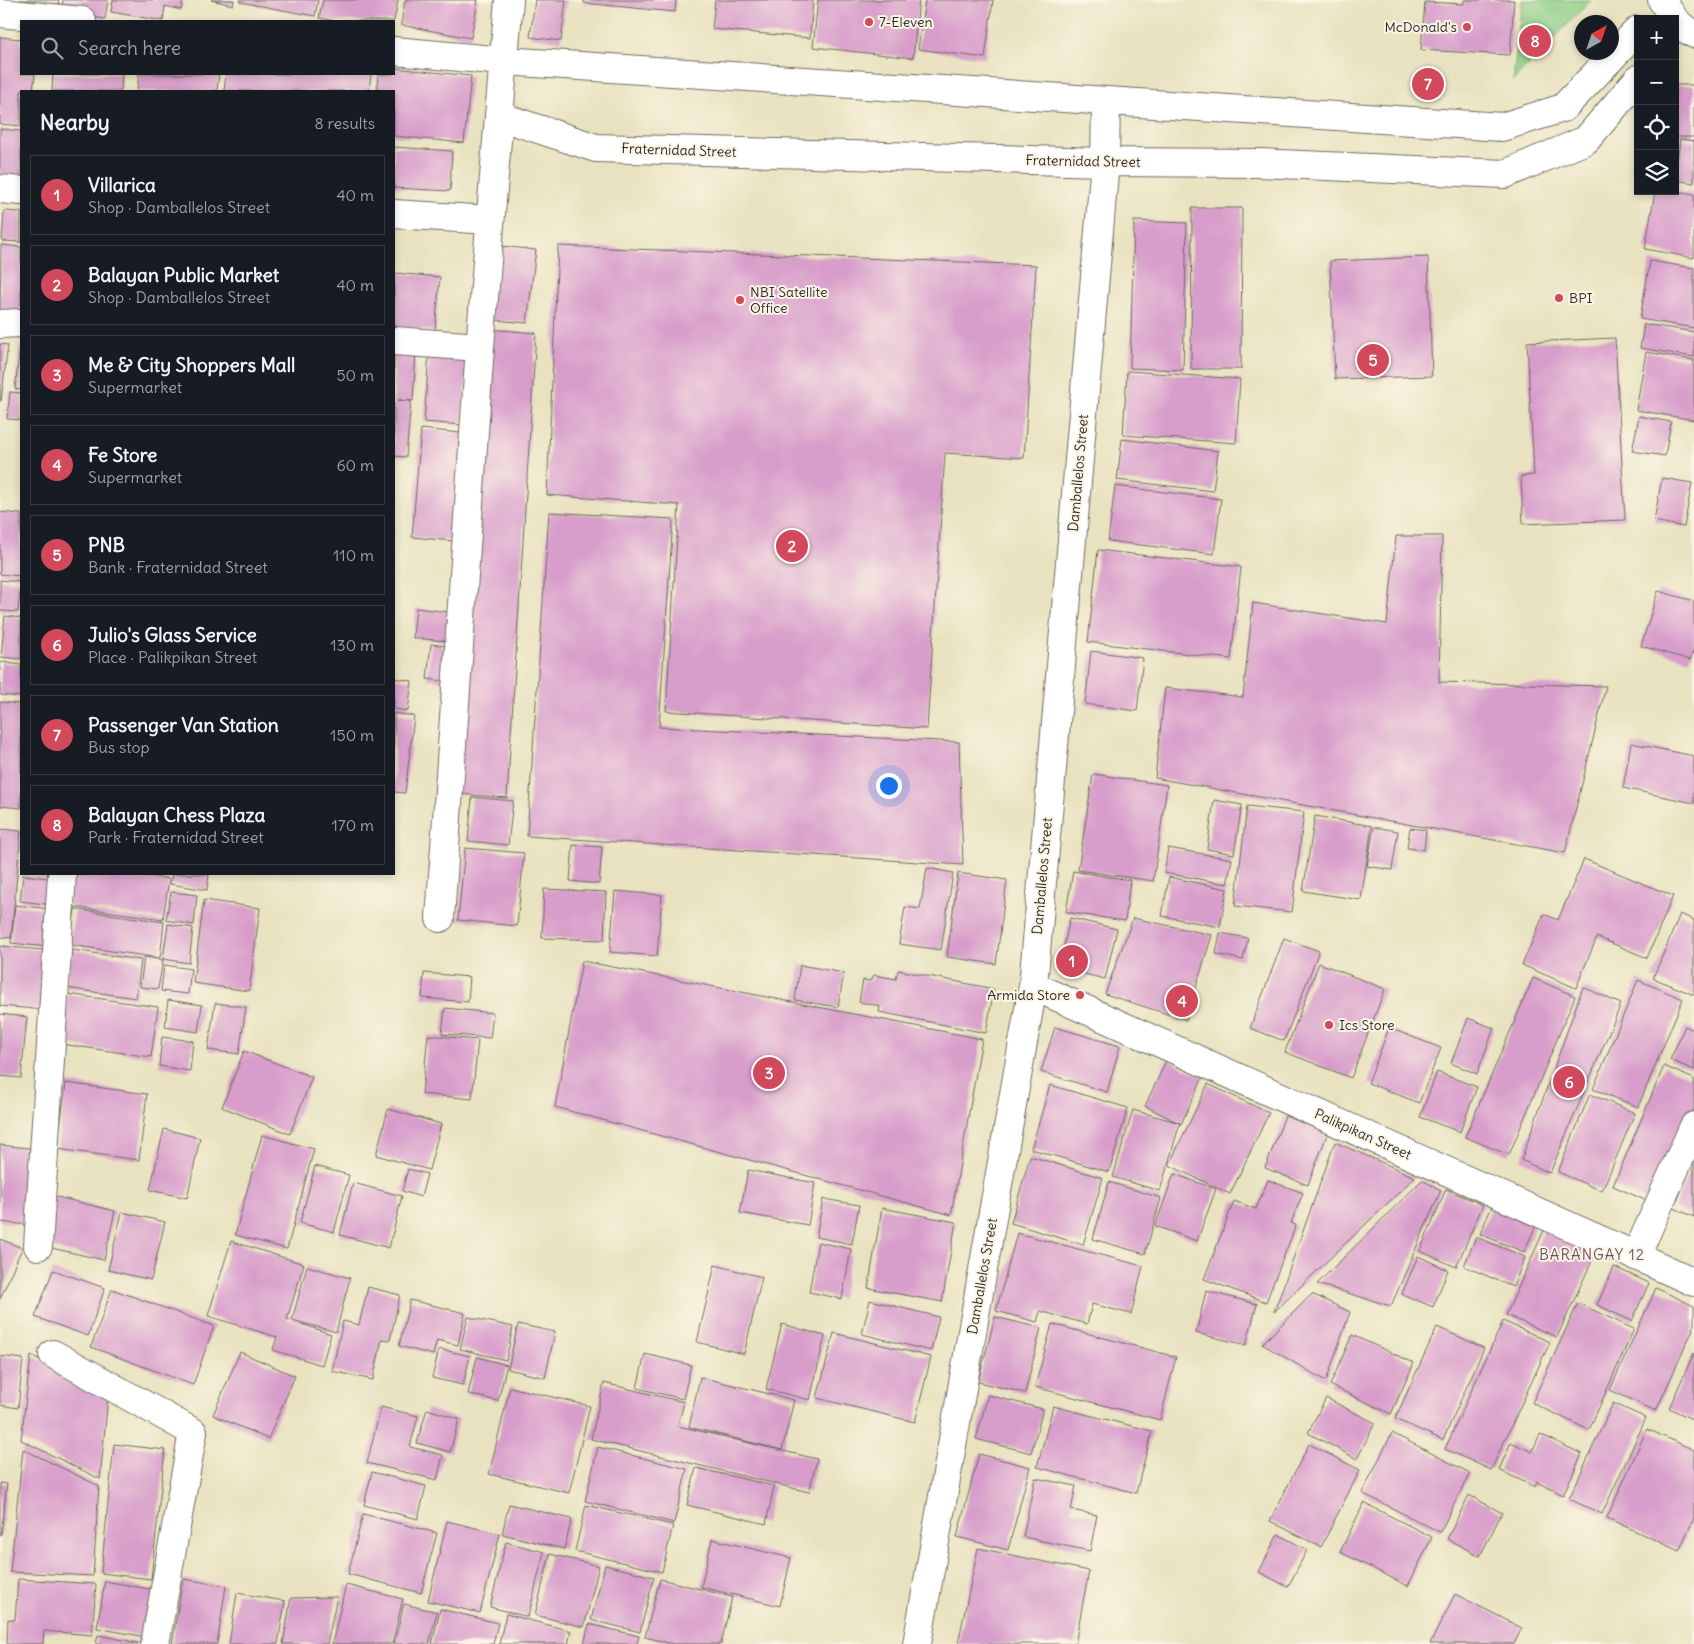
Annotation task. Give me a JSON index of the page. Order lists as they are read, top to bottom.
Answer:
{
  "streets": {
    "street": ["Fraternidad Street", "Damballelos Street", "Palikpikan Street"]
  },
  "crossings": [
    ["Fraternidad Street", "Damballelos Street"],
    ["Damballelos Street", "Palikpikan Street"]
  ],
  "districts": ["BARANGAY 12"],
  "places": [
    "7-Eleven",
    "McDonald's",
    "BPI",
    "NBI Satellite Office",
    "Armida Store",
    "Ics Store"
  ],
  "north": "top right",
  "page": {
    "map_buttons": ["+", "−"],
    "search": "Search here",
    "pins": [
      "8",
      "7",
      "5",
      "2",
      "1",
      "4",
      "3",
      "6"
    ],
    "heading": ["Nearby", "8 results"],
    "list": [
      {
        "mark": "1",
        "name": "Villarica",
        "note": "Shop · Damballelos Street",
        "value": "40 m"
      },
      {
        "mark": "2",
        "name": "Balayan Public Market",
        "note": "Shop · Damballelos Street",
        "value": "40 m"
      },
      {
        "mark": "3",
        "name": "Me & City Shoppers Mall",
        "note": "Supermarket",
        "value": "50 m"
      },
      {
        "mark": "4",
        "name": "Fe Store",
        "note": "Supermarket",
        "value": "60 m"
      },
      {
        "mark": "5",
        "name": "PNB",
        "note": "Bank · Fraternidad Street",
        "value": "110 m"
      },
      {
        "mark": "6",
        "name": "Julio's Glass Service",
        "note": "Place · Palikpikan Street",
        "value": "130 m"
      },
      {
        "mark": "7",
        "name": "Passenger Van Station",
        "note": "Bus stop",
        "value": "150 m"
      },
      {
        "mark": "8",
        "name": "Balayan Chess Plaza",
        "note": "Park · Fraternidad Street",
        "value": "170 m"
      }
    ]
  }
}
